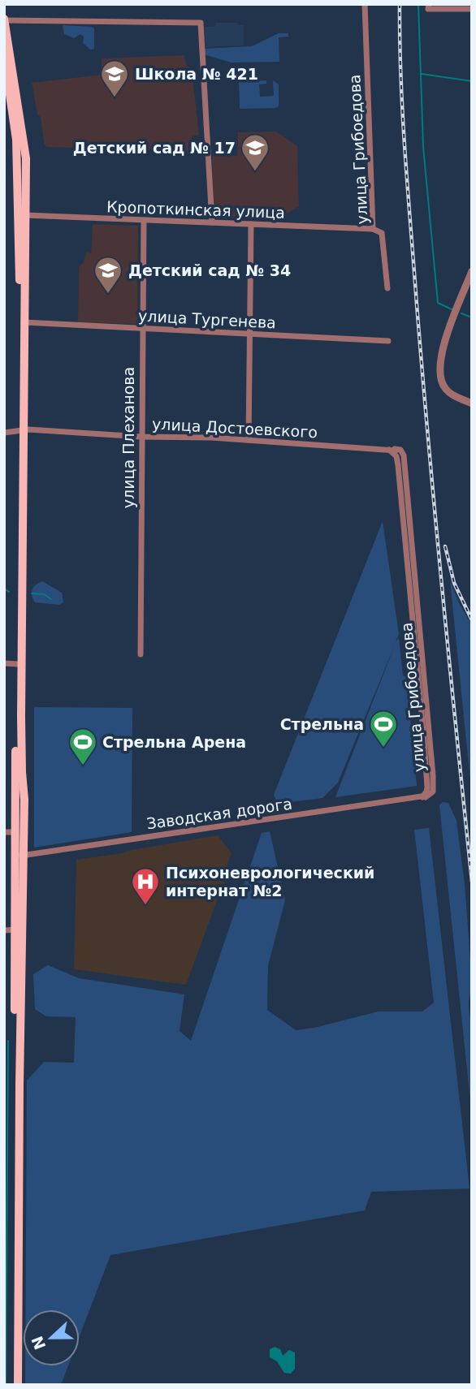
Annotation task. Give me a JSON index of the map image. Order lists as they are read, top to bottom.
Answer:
{
  "streets": {
    "street": [
      "улица Грибоедова",
      "Кропоткинская улица",
      "улица Тургенева",
      "улица Достоевского",
      "улица Плеханова",
      "Заводская дорога"
    ]
  },
  "crossings": [
    ["улица Грибоедова", "Кропоткинская улица"],
    ["улица Грибоедова", "улица Достоевского"],
    ["улица Грибоедова", "Заводская дорога"],
    ["Кропоткинская улица", "улица Плеханова"],
    ["улица Тургенева", "улица Плеханова"],
    ["улица Достоевского", "улица Плеханова"]
  ],
  "places": {
    "school or university": ["Школа № 421", "Детский сад № 17", "Детский сад № 34"],
    "sports": ["Стрельна", "Стрельна Арена"],
    "hospital": ["Психоневрологический интернат №2"]
  },
  "north": "left"
}
